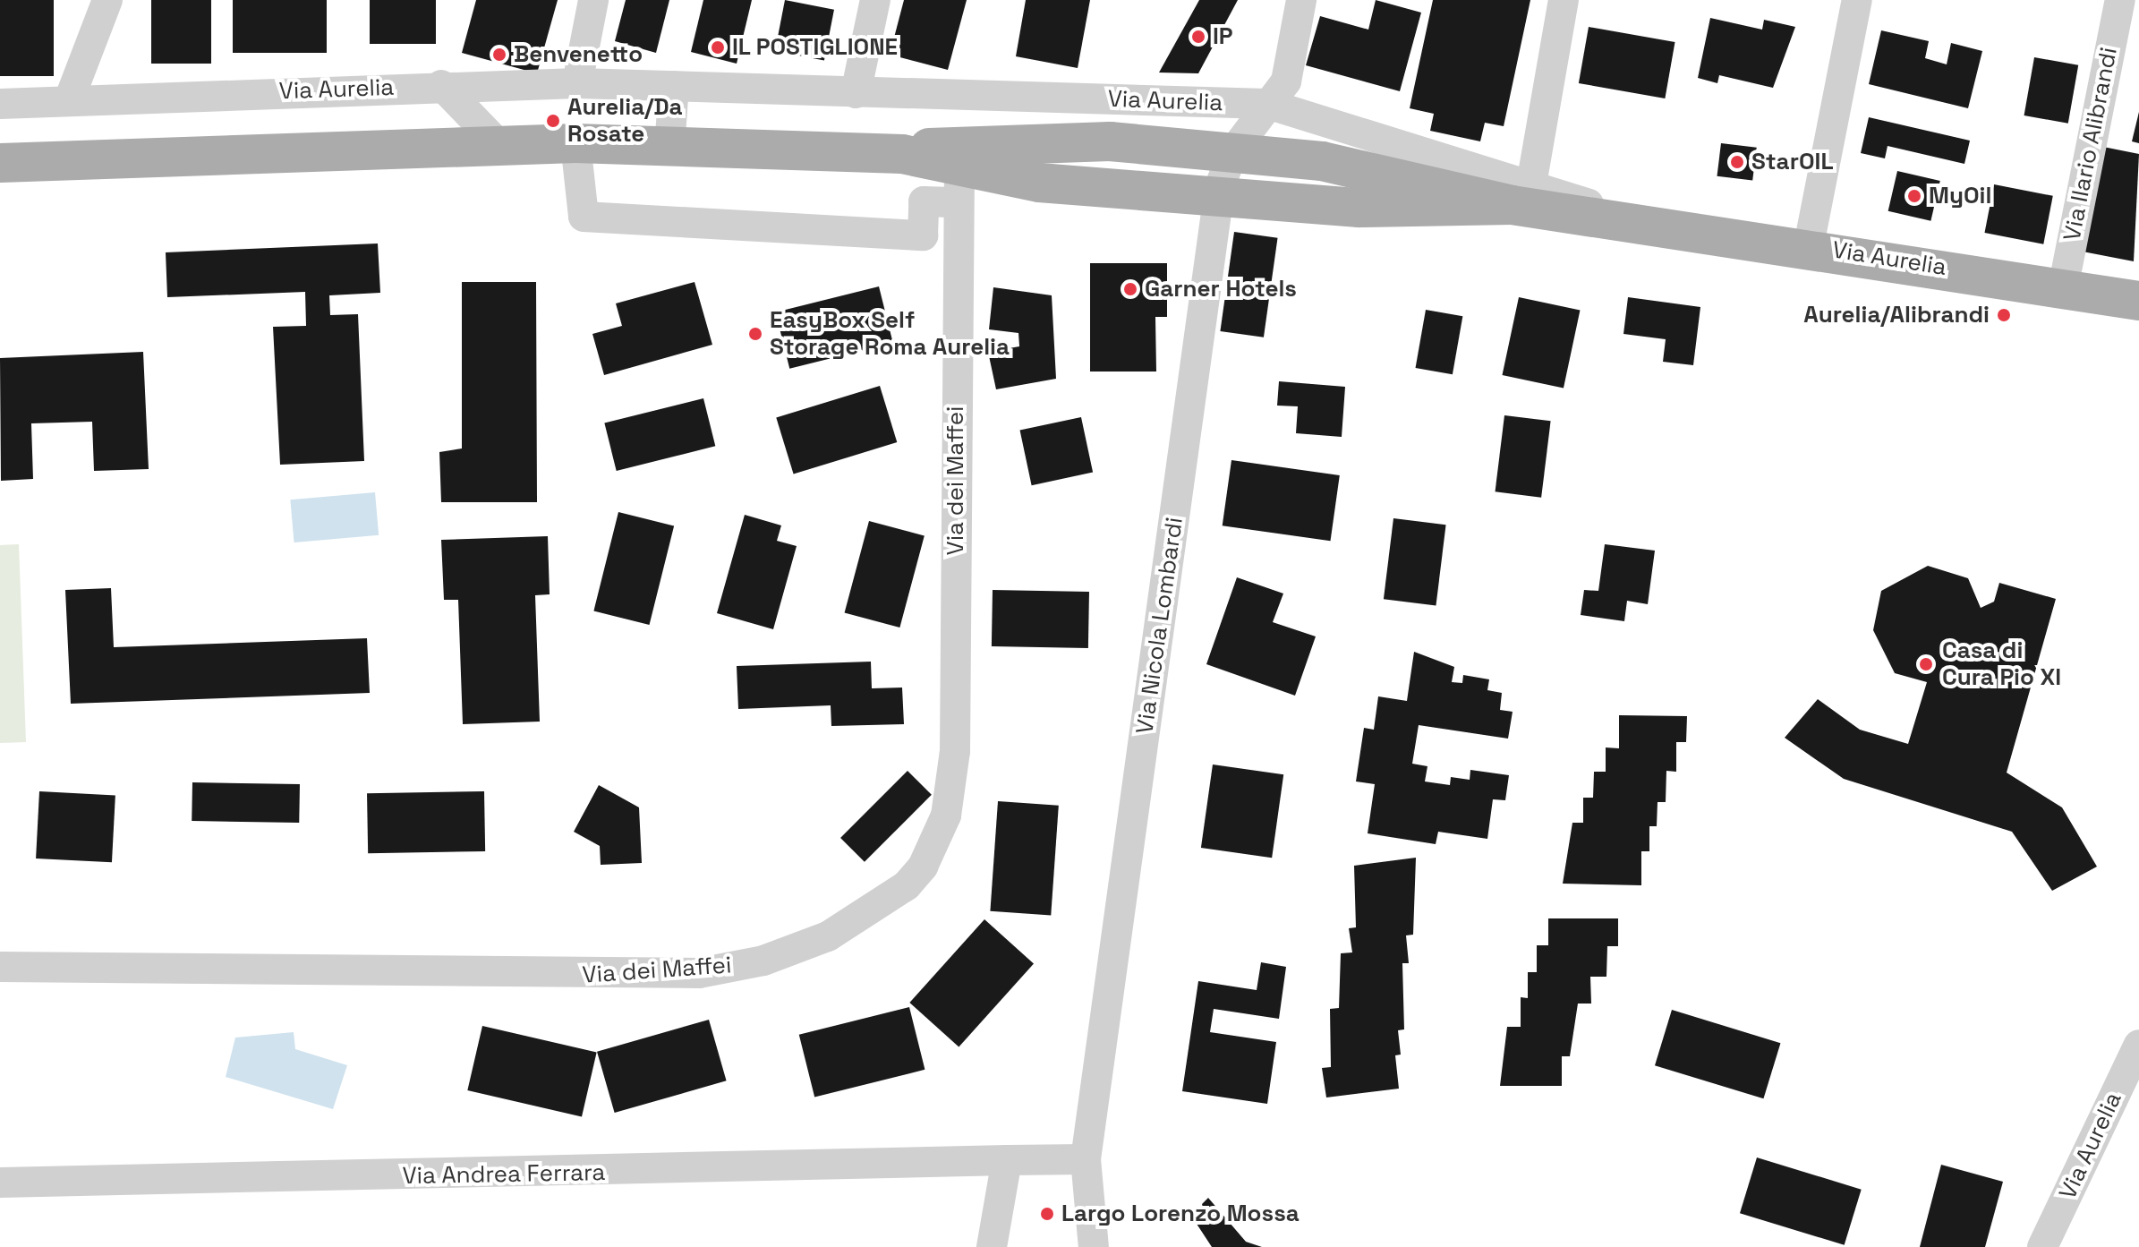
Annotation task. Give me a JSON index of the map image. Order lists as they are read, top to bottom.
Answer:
{
  "streets": {
    "main road": ["Via Aurelia"],
    "street": [
      "Via Ilario Alibrandi",
      "Via dei Maffei",
      "Via Nicola Lombardi",
      "Via Andrea Ferrara"
    ]
  },
  "crossings": [
    ["Via Aurelia", "Via Ilario Alibrandi"],
    ["Via Aurelia", "Via dei Maffei"],
    ["Via Aurelia", "Via Nicola Lombardi"]
  ],
  "places": [
    "IP",
    "IL POSTIGLIONE",
    "Benvenetto",
    "Aurelia/Da Rosate",
    "StarOIL",
    "MyOil",
    "Garner Hotels",
    "Aurelia/Alibrandi",
    "EasyBox Self Storage Roma Aurelia",
    "Casa di Cura Pio XI",
    "Largo Lorenzo Mossa"
  ]
}
